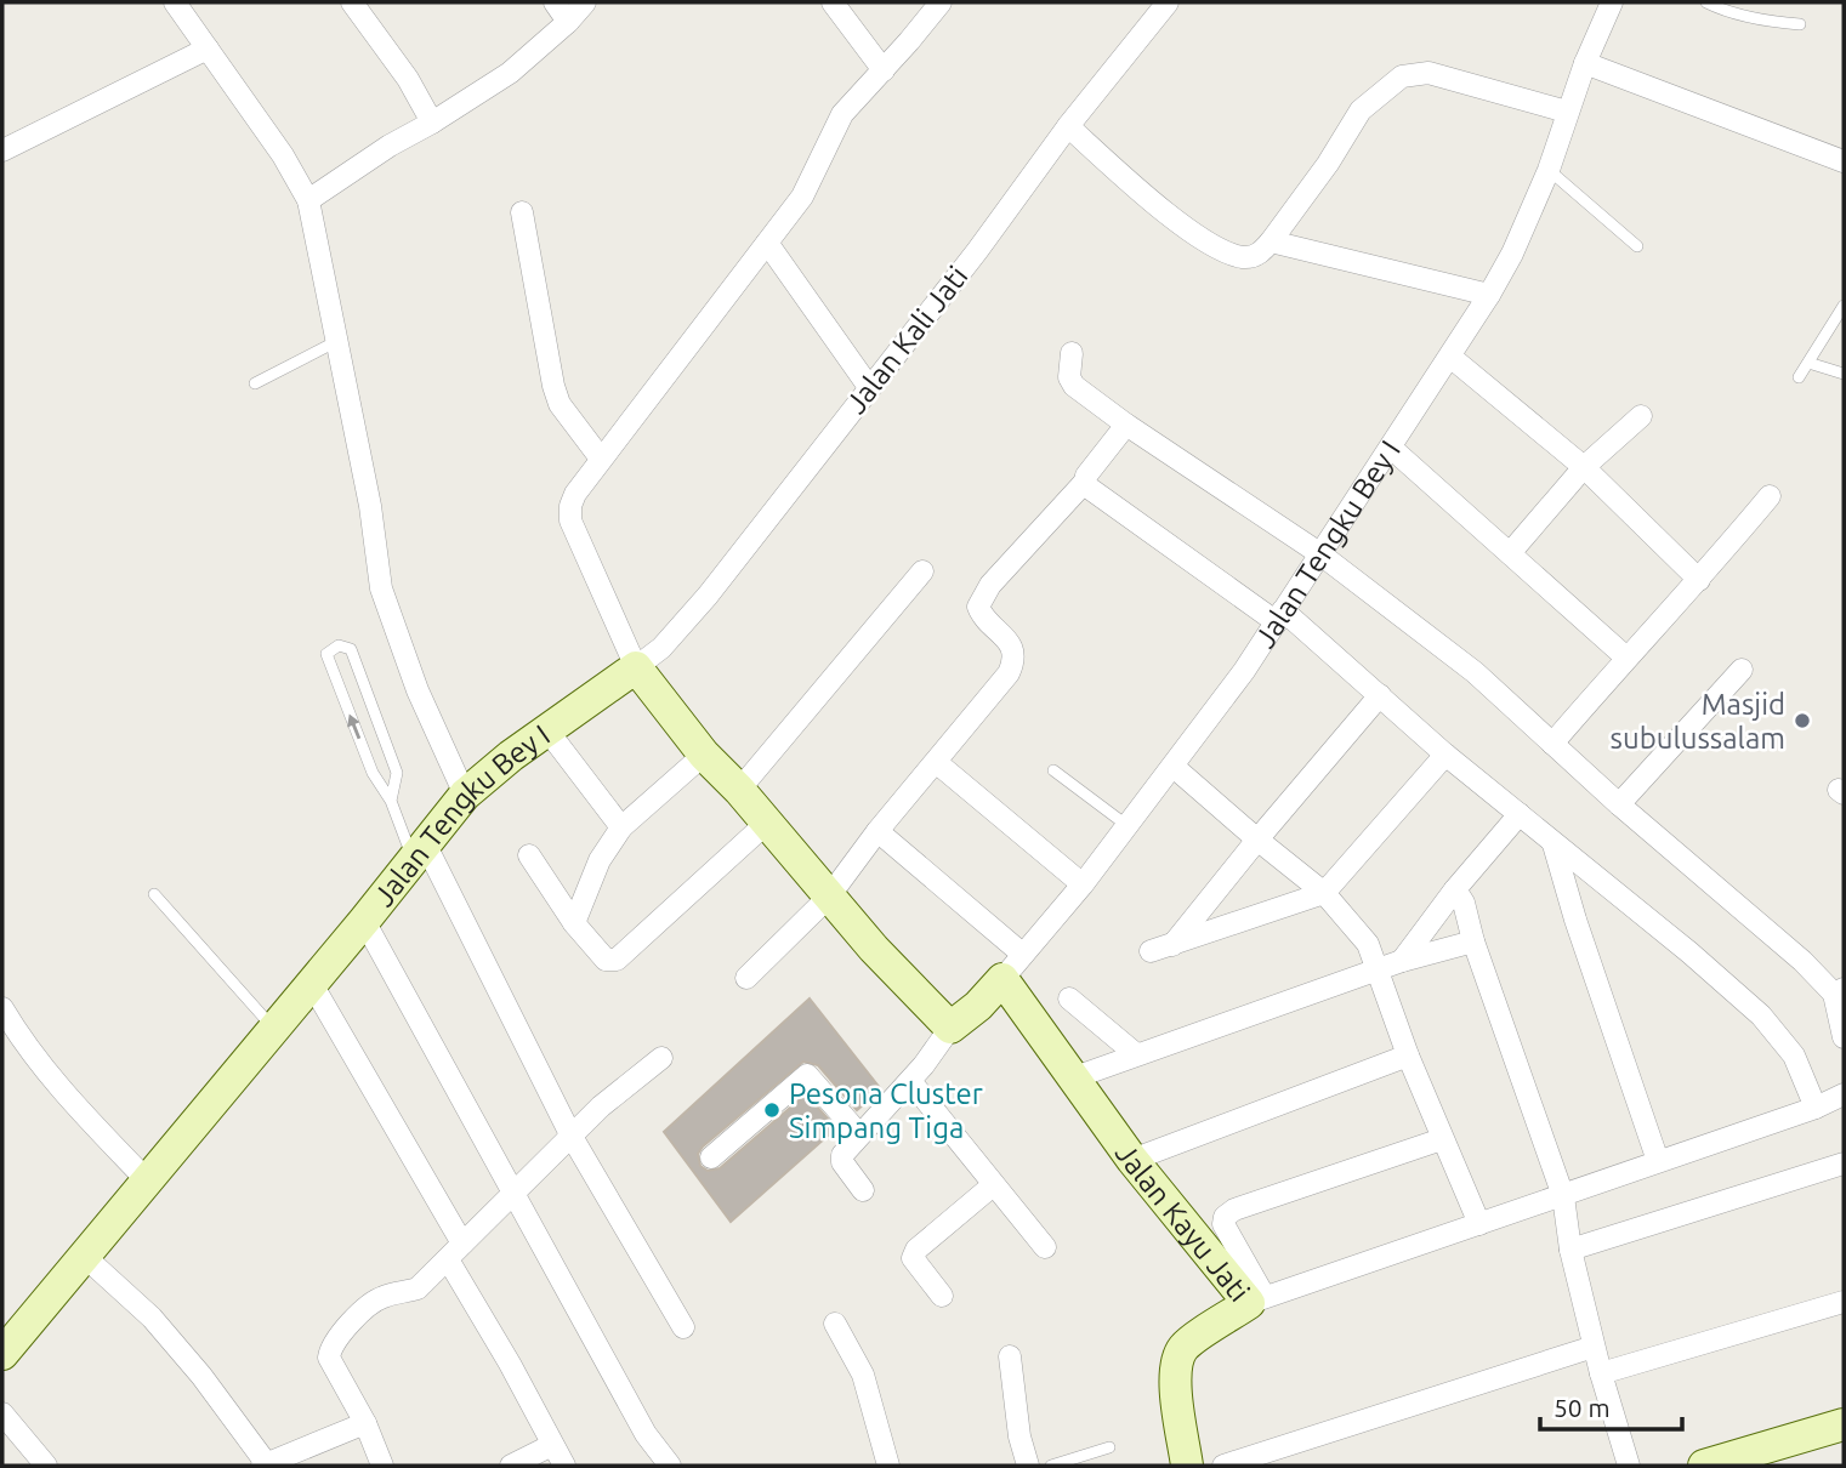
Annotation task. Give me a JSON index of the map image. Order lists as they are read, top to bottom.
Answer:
{
  "streets": {
    "street": ["Jalan Kali Jati", "Jalan Tengku Bey I", "Jalan Kayu Jati"]
  },
  "crossings": [
    ["Jalan Kali Jati", "Jalan Tengku Bey I"],
    ["Jalan Tengku Bey I", "Jalan Kayu Jati"]
  ],
  "places": ["Masjid subulussalam", "Pesona Cluster Simpang Tiga"],
  "scale_bar": "50 m"
}
